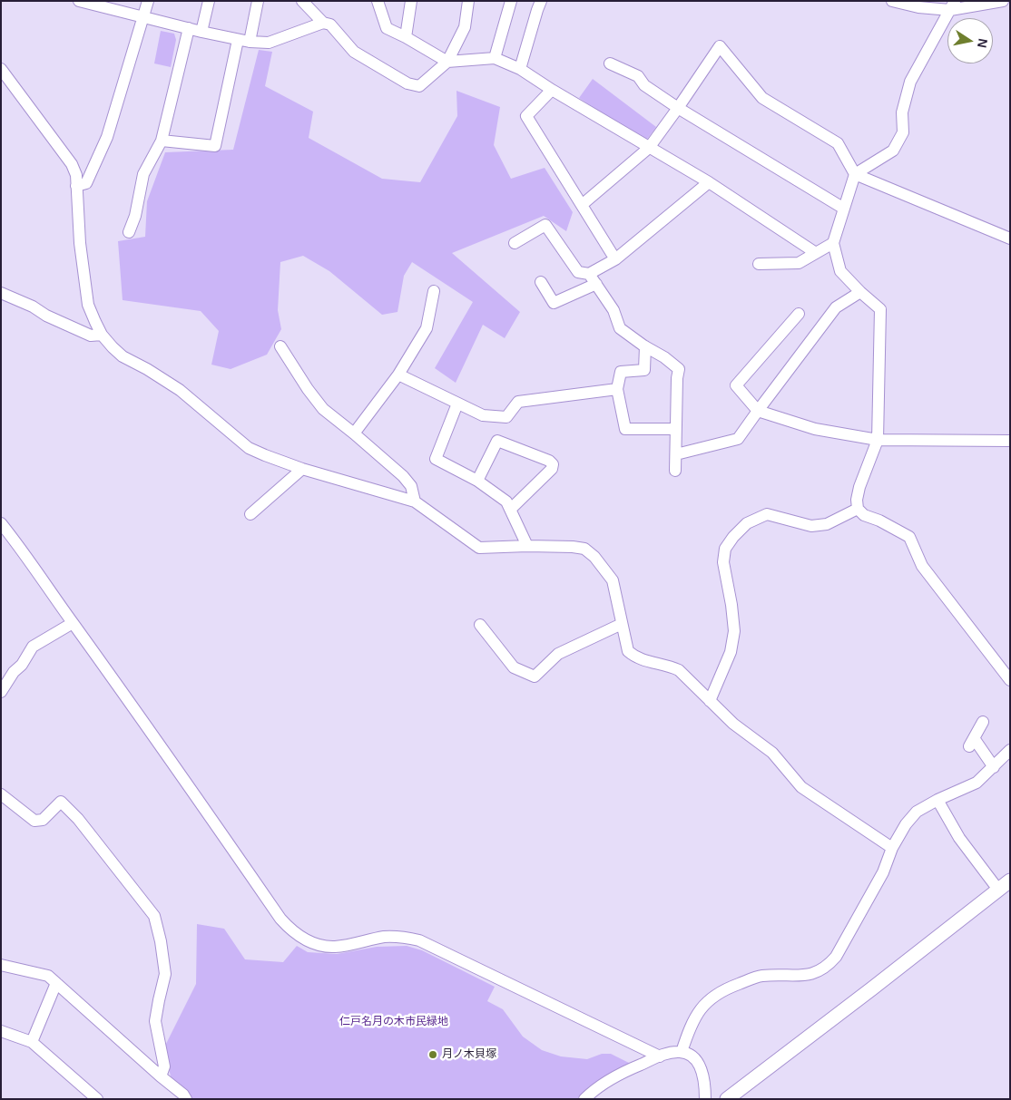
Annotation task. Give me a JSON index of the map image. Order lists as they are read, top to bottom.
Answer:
{
  "parks": ["仁戸名月の木市民緑地"],
  "places": ["月ノ木貝塚"],
  "north": "right"
}
